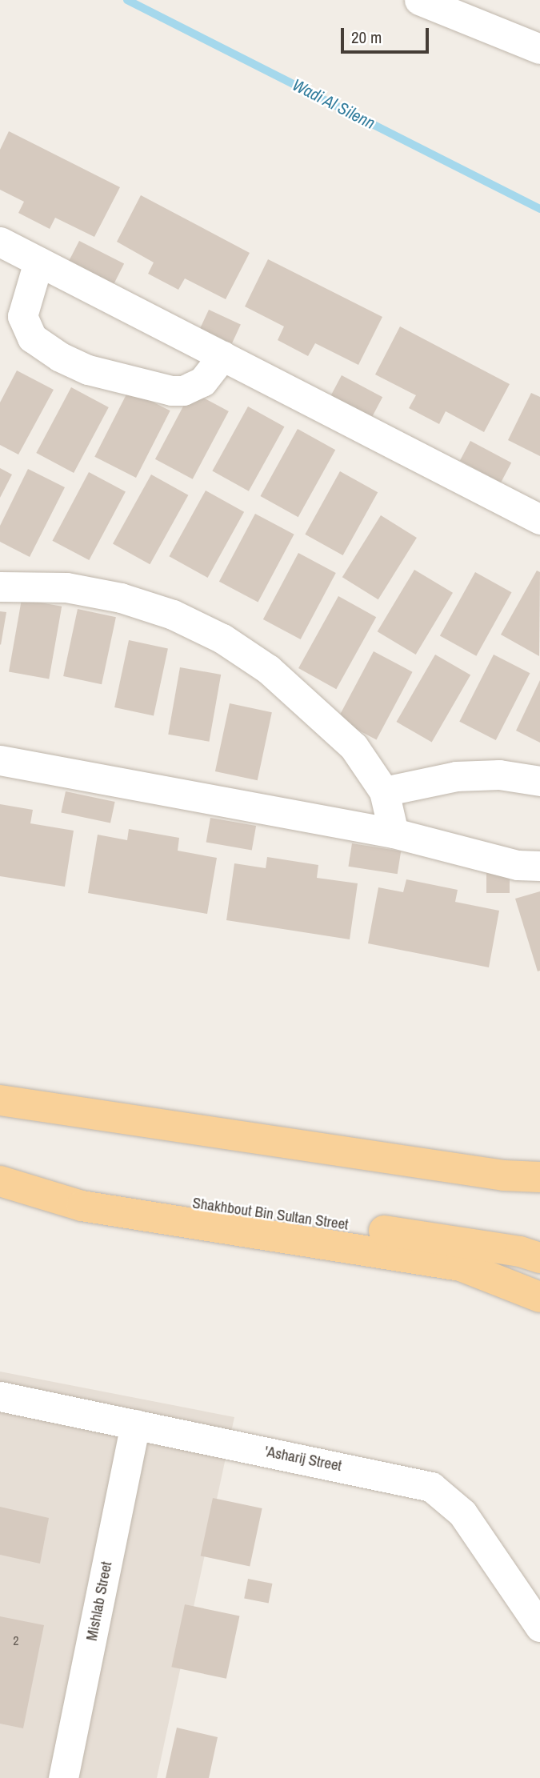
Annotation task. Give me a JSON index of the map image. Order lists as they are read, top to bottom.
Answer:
{
  "streets": {
    "main road": ["Shakhbout Bin Sultan Street"],
    "street": ["'Asharij Street", "Mishlab Street"]
  },
  "crossings": [
    ["'Asharij Street", "Mishlab Street"]
  ],
  "water": ["Wadi Al Silenn"],
  "house_numbers": ["2"],
  "scale_bar": "20 m"
}
